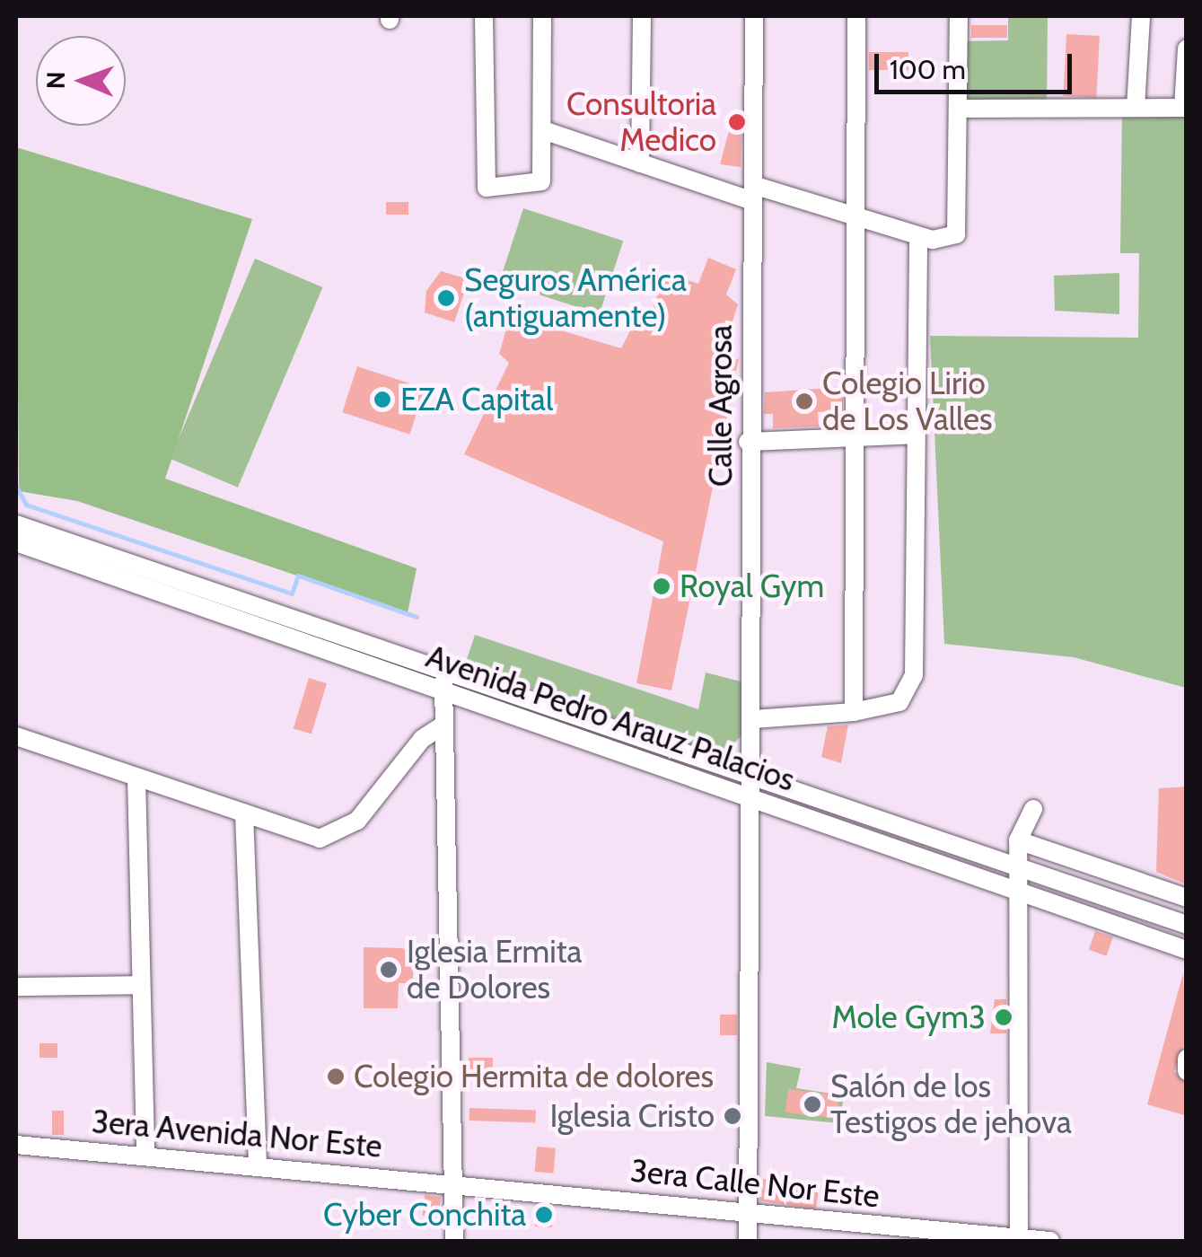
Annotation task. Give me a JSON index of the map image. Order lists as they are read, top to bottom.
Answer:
{
  "streets": {
    "street": [
      "Calle Agrosa",
      "Avenida Pedro Arauz Palacios",
      "3era Avenida Nor Este",
      "3era Calle Nor Este"
    ]
  },
  "crossings": [
    ["Calle Agrosa", "Avenida Pedro Arauz Palacios"],
    ["Calle Agrosa", "3era Calle Nor Este"],
    ["3era Avenida Nor Este", "3era Calle Nor Este"]
  ],
  "places": [
    "Consultoria Medico",
    "Seguros América (antiguamente)",
    "EZA Capital",
    "Colegio Lirio de Los Valles",
    "Royal Gym",
    "Iglesia Ermita de Dolores",
    "Mole Gym3",
    "Colegio Hermita de dolores",
    "Salón de los Testigos de jehova",
    "Iglesia Cristo",
    "Cyber Conchita"
  ],
  "scale_bar": "100 m",
  "north": "left"
}
